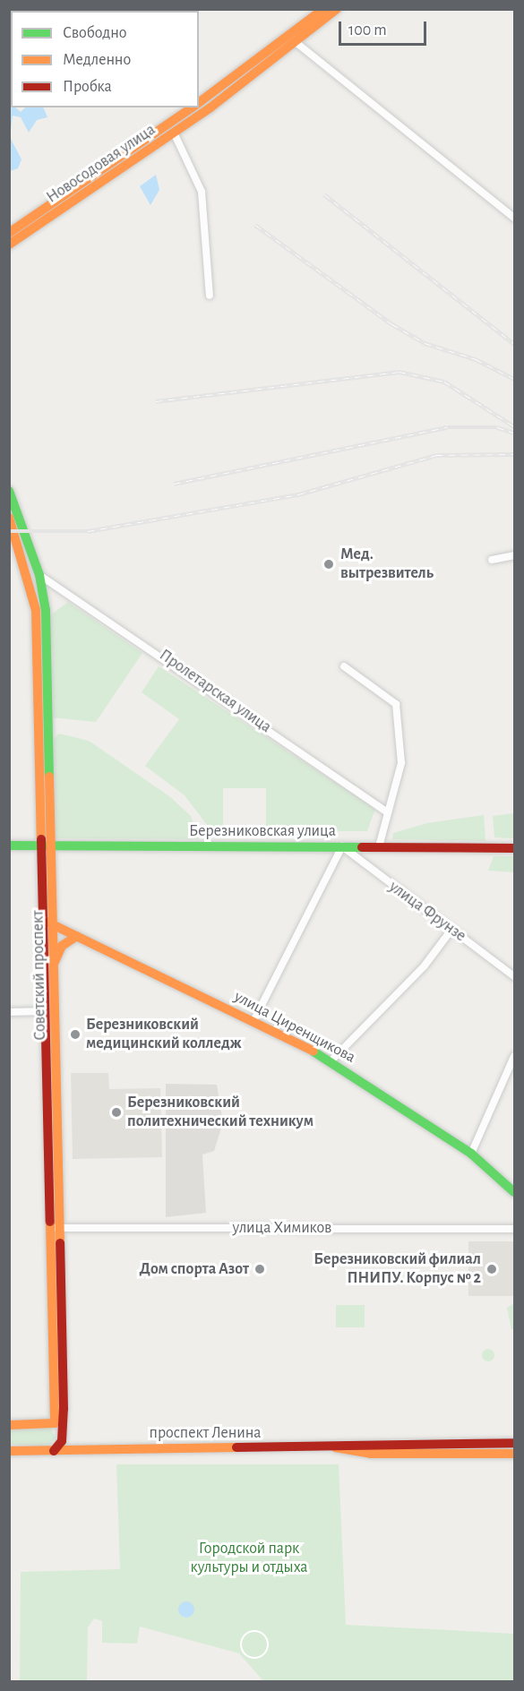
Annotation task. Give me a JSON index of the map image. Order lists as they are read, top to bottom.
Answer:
{
  "streets": {
    "main road": [
      "Новосодовая улица",
      "Березниковская улица",
      "Советский проспект",
      "улица Циренщикова",
      "проспект Ленина"
    ],
    "street": ["Пролетарская улица", "улица Фрунзе", "улица Химиков"]
  },
  "crossings": [
    ["Пролетарская улица", "Советский проспект"],
    ["Березниковская улица", "улица Фрунзе"],
    ["Березниковская улица", "Советский проспект"],
    ["Советский проспект", "улица Циренщикова"],
    ["Советский проспект", "улица Химиков"]
  ],
  "parks": ["Городской парк культуры и отдыха"],
  "places": [
    "Мед. вытрезвитель",
    "Березниковский медицинский колледж",
    "Березниковский политехнический техникум",
    "Дом спорта Азот",
    "Березниковский филиал ПНИПУ. Корпус № 2"
  ],
  "legend": ["Свободно", "Медленно", "Пробка"],
  "scale_bar": "100 m"
}
